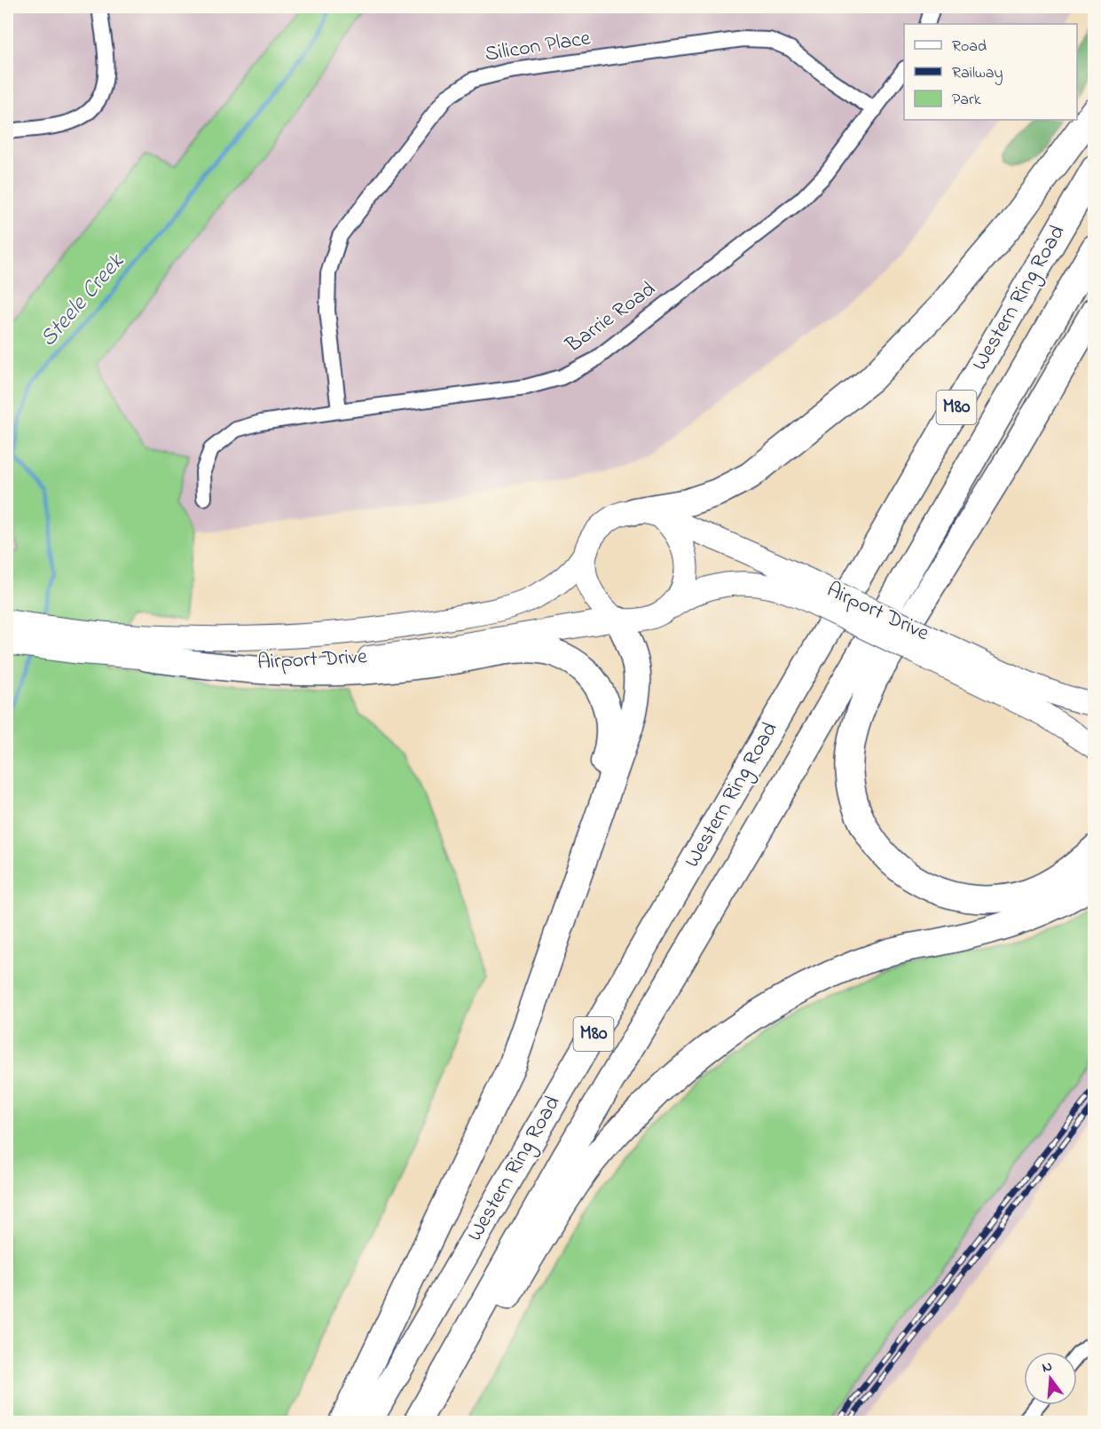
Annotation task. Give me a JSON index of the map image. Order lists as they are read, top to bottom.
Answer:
{
  "streets": {
    "highway": ["Western Ring Road", "M80"],
    "main road": ["Airport Drive"],
    "street": ["Silicon Place", "Barrie Road"]
  },
  "crossings": [
    ["Silicon Place", "Barrie Road"]
  ],
  "water": ["Steele Creek"],
  "legend": ["Road", "Railway", "Park"],
  "north": "top"
}
